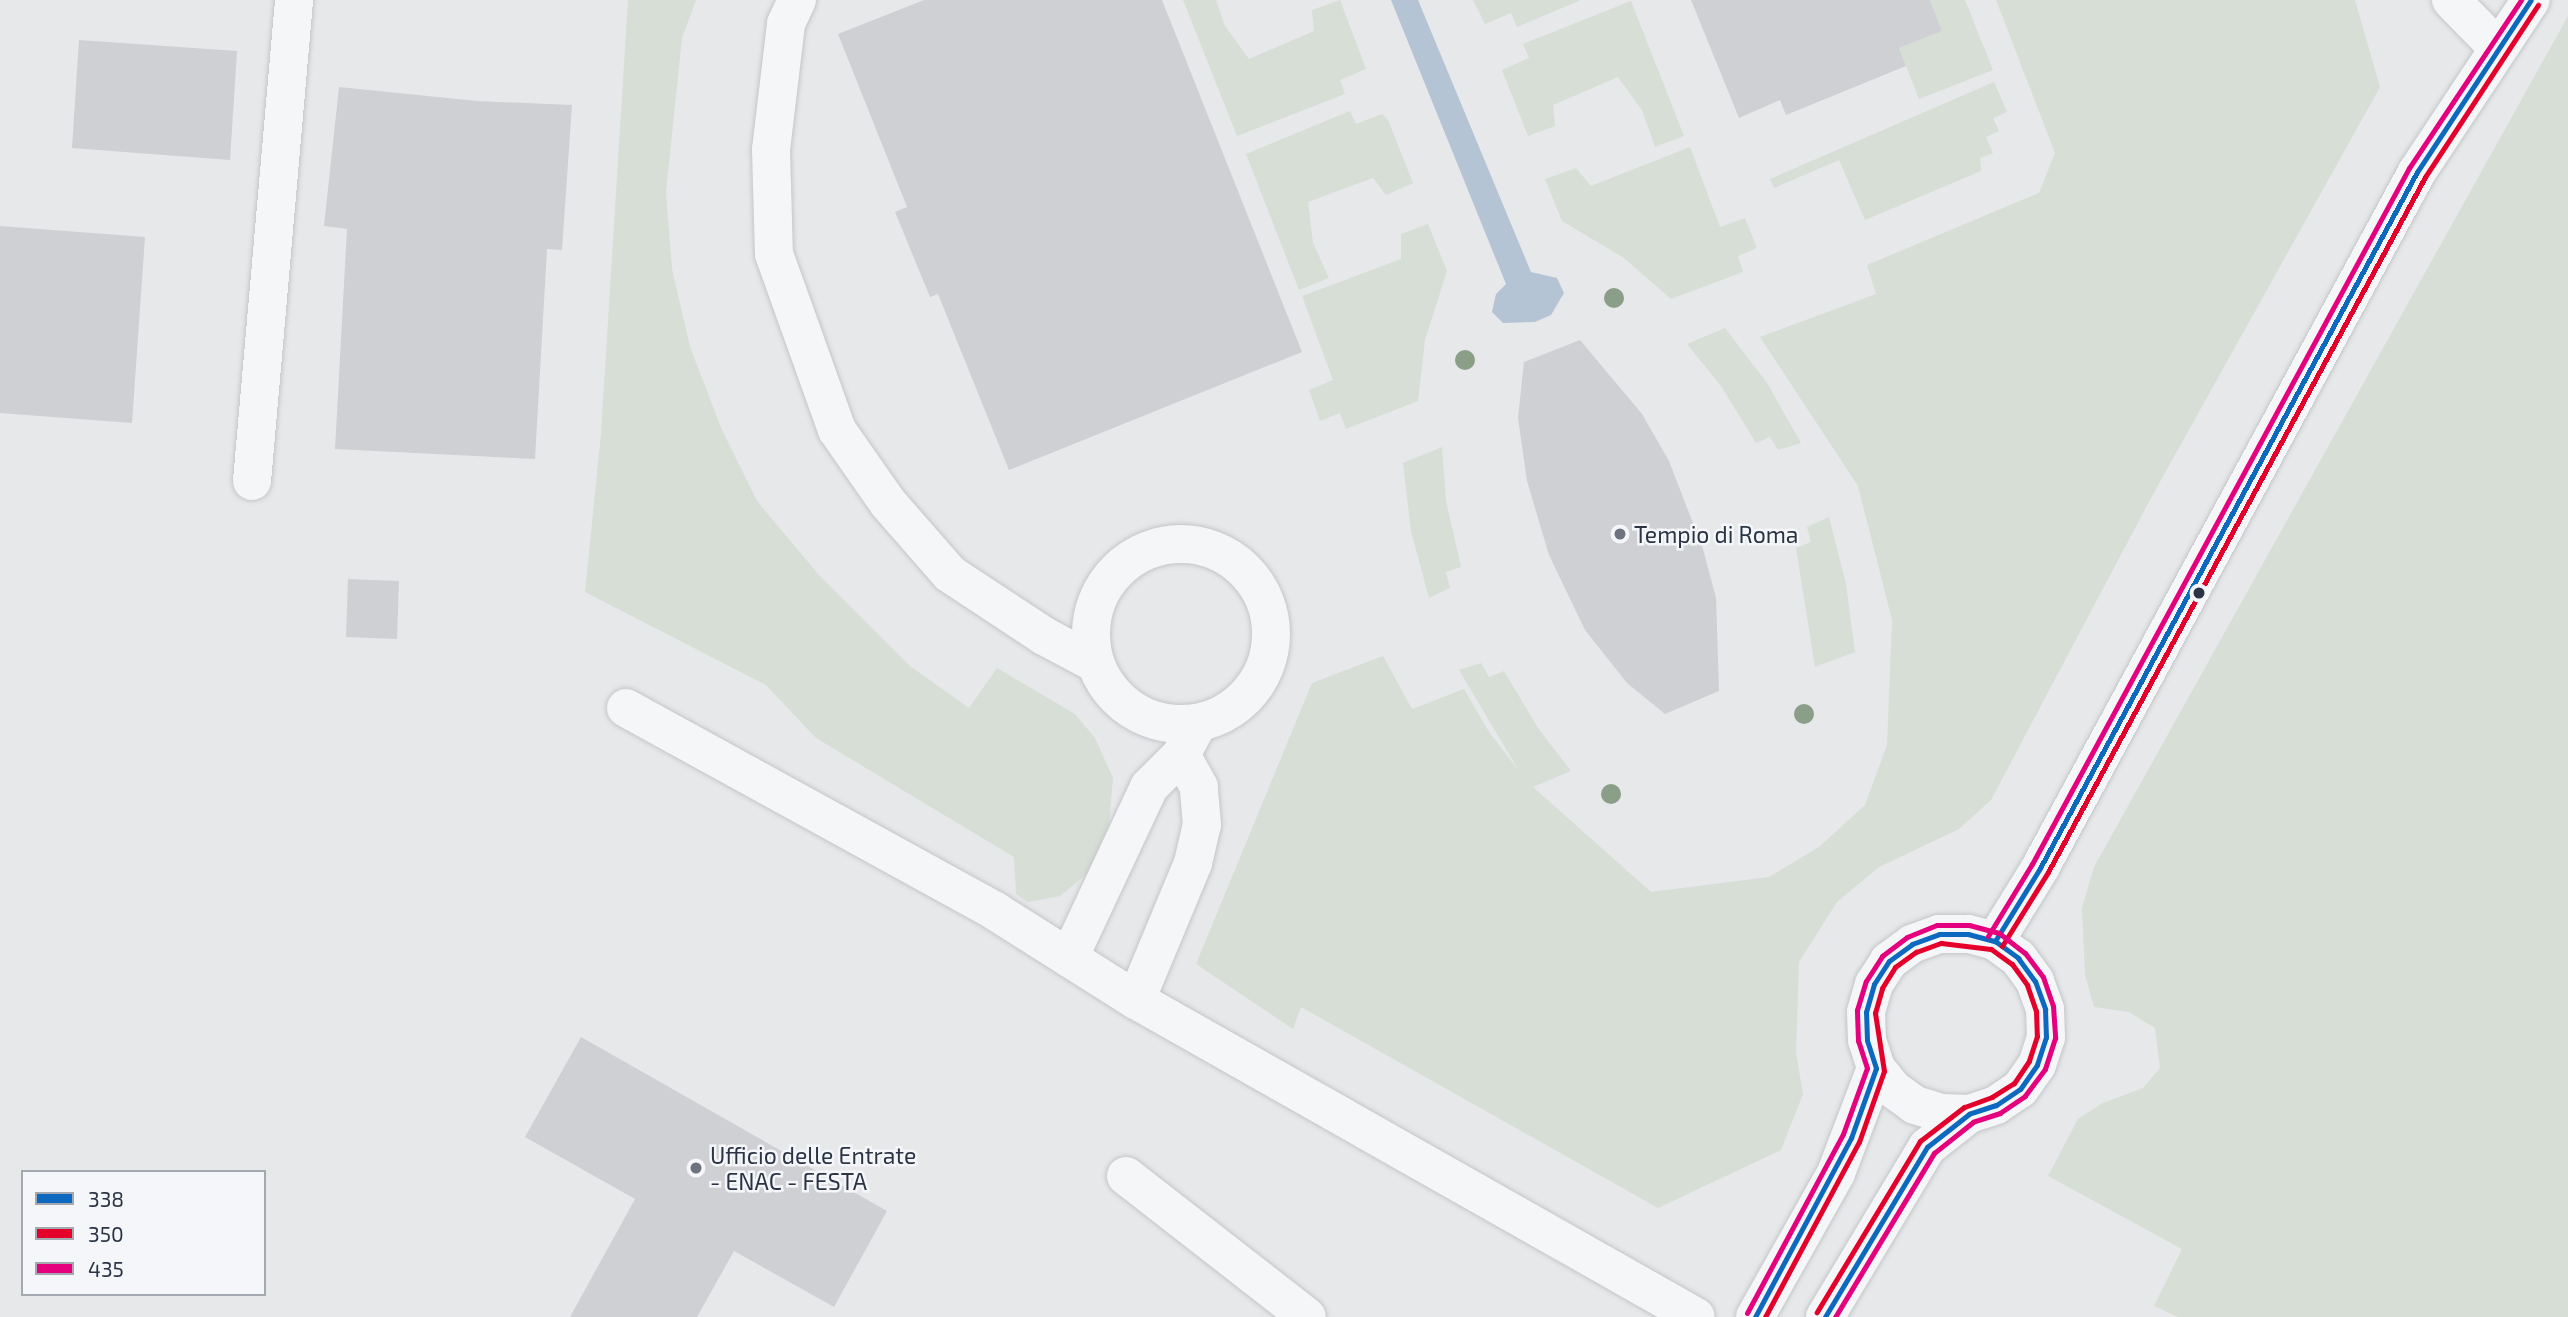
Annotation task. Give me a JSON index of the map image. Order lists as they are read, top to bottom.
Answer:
{
  "places": ["Tempio di Roma", "Ufficio delle Entrate - ENAC - FESTA"],
  "lines": ["transit line 338", "transit line 435", "transit line 350"],
  "legend": ["338", "350", "435"]
}
